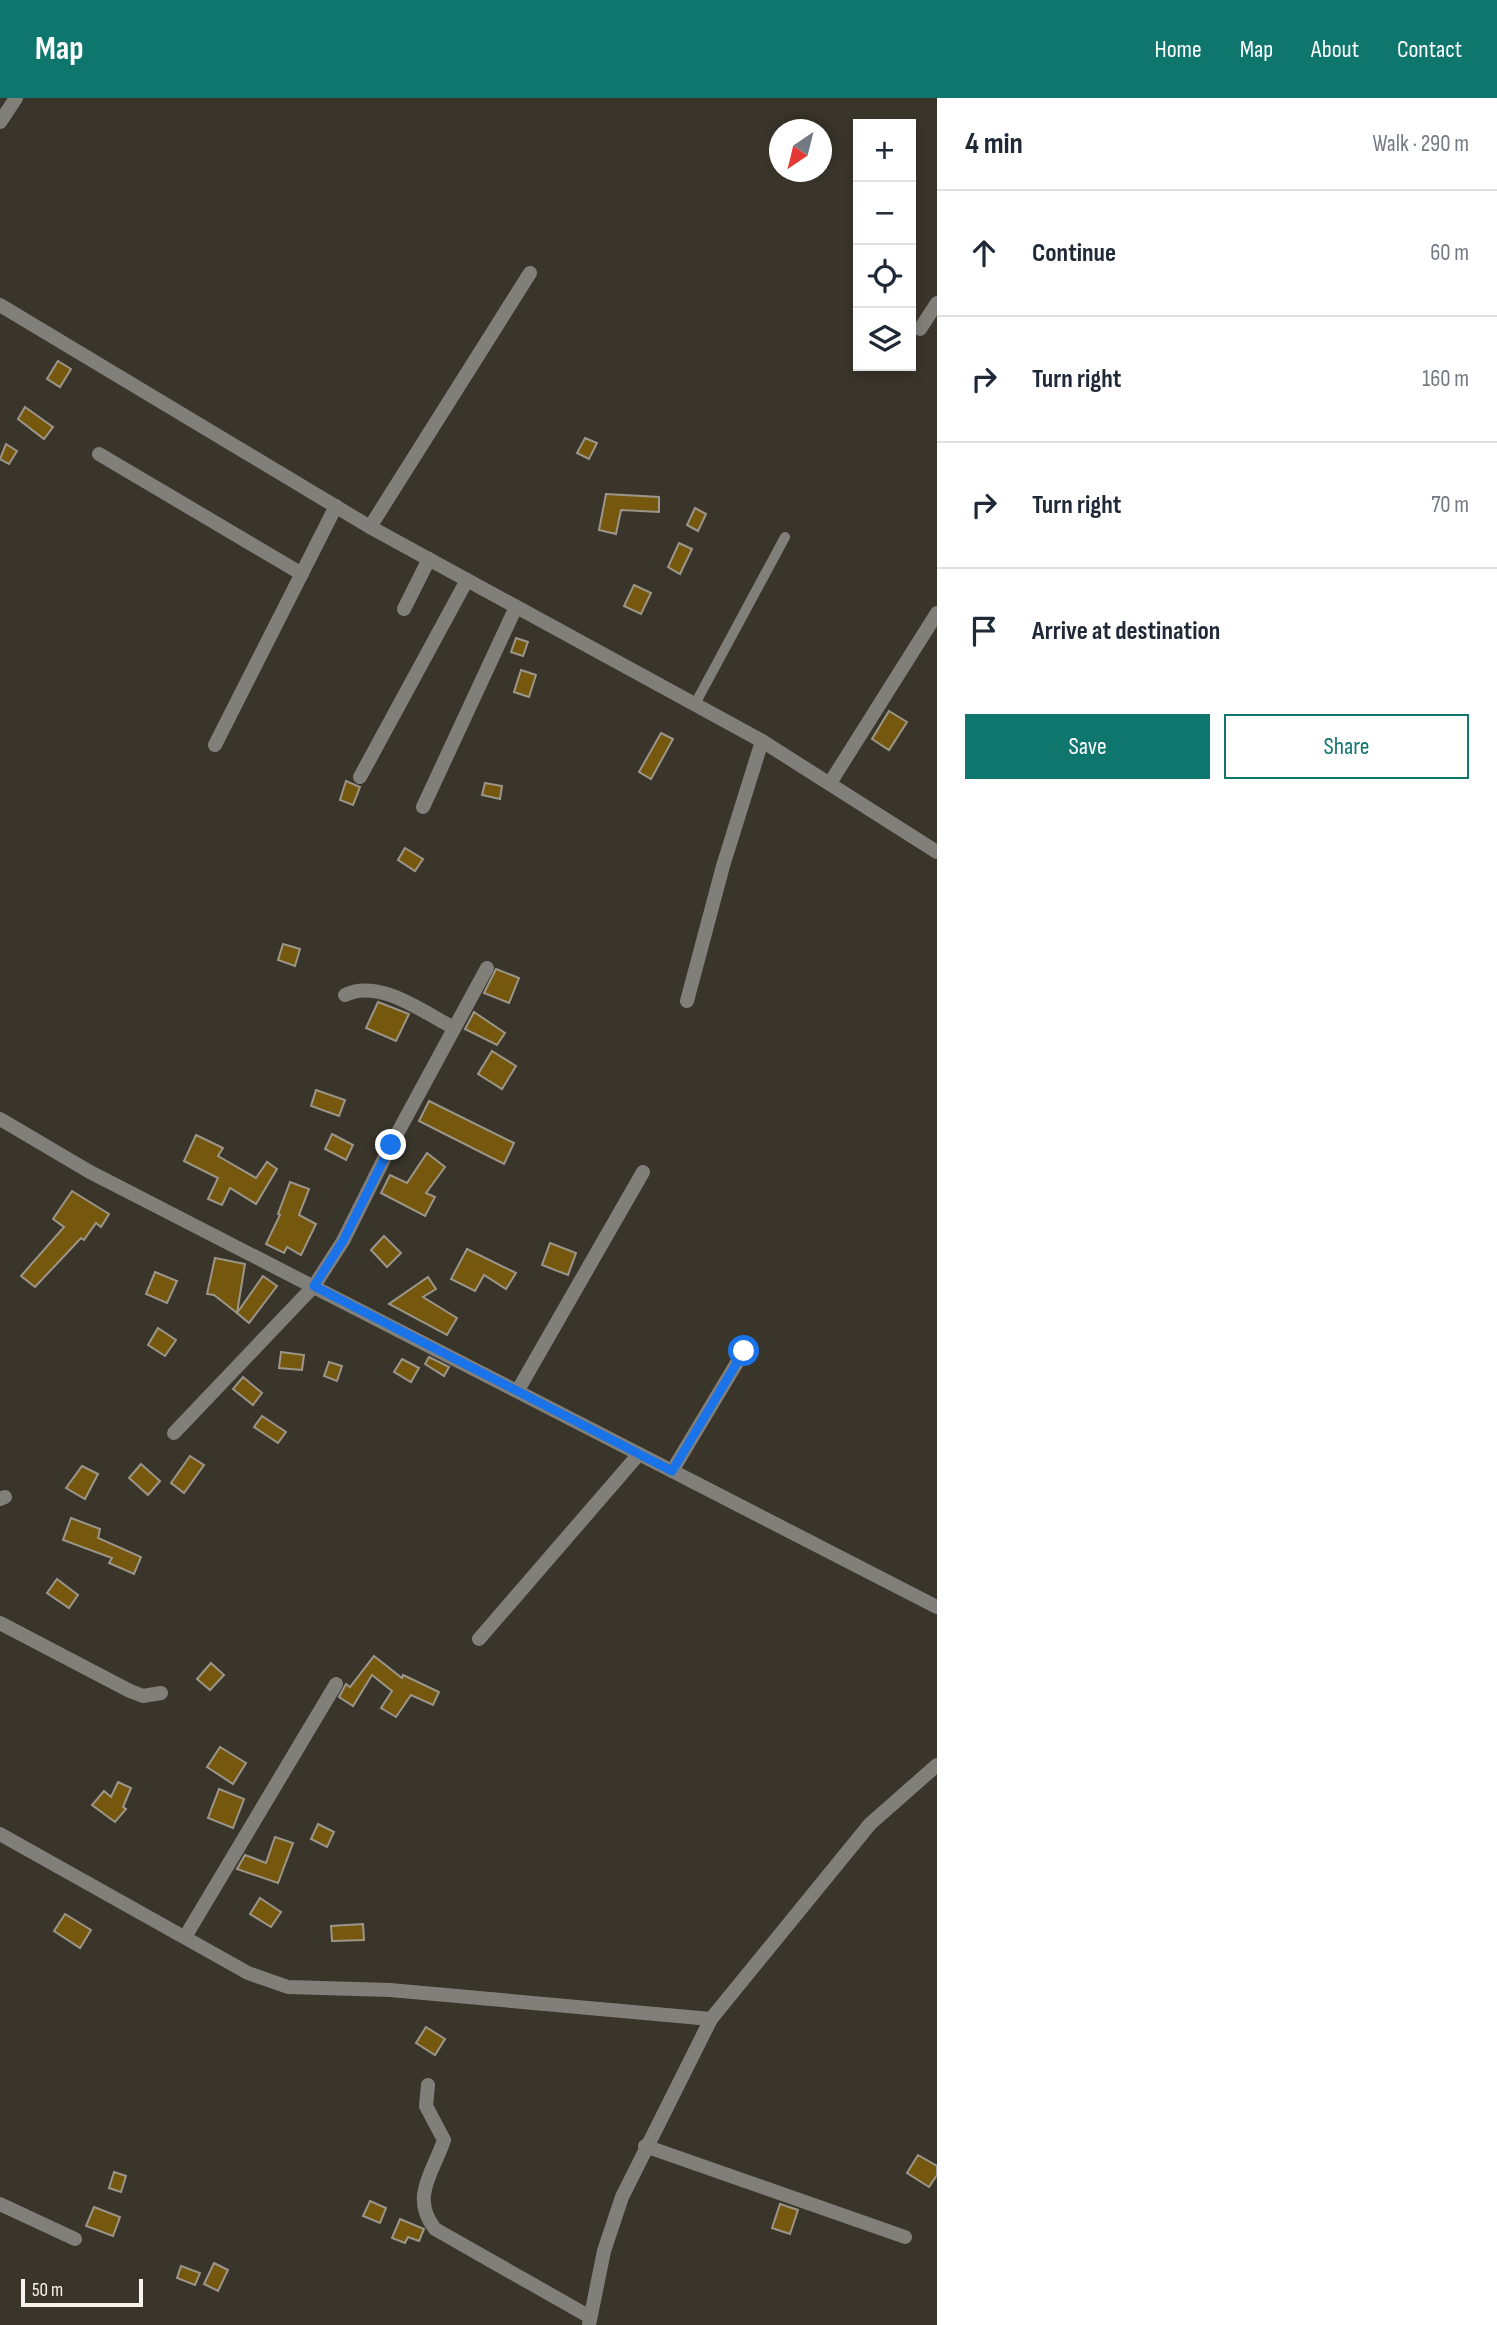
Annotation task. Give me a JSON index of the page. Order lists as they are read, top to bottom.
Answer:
{
  "scale_bar": "50 m",
  "north": "bottom left",
  "page": {
    "header": "Map",
    "nav": [
      "Home",
      "Map",
      "About",
      "Contact"
    ],
    "heading": ["4 min", "Walk · 290 m"],
    "map_buttons": ["+", "−"],
    "list": [
      ["Continue", "60 m"],
      ["Turn right", "160 m"],
      ["Turn right", "70 m"],
      "Arrive at destination"
    ],
    "buttons": ["Save", "Share"],
    "scale": "50 m"
  }
}
